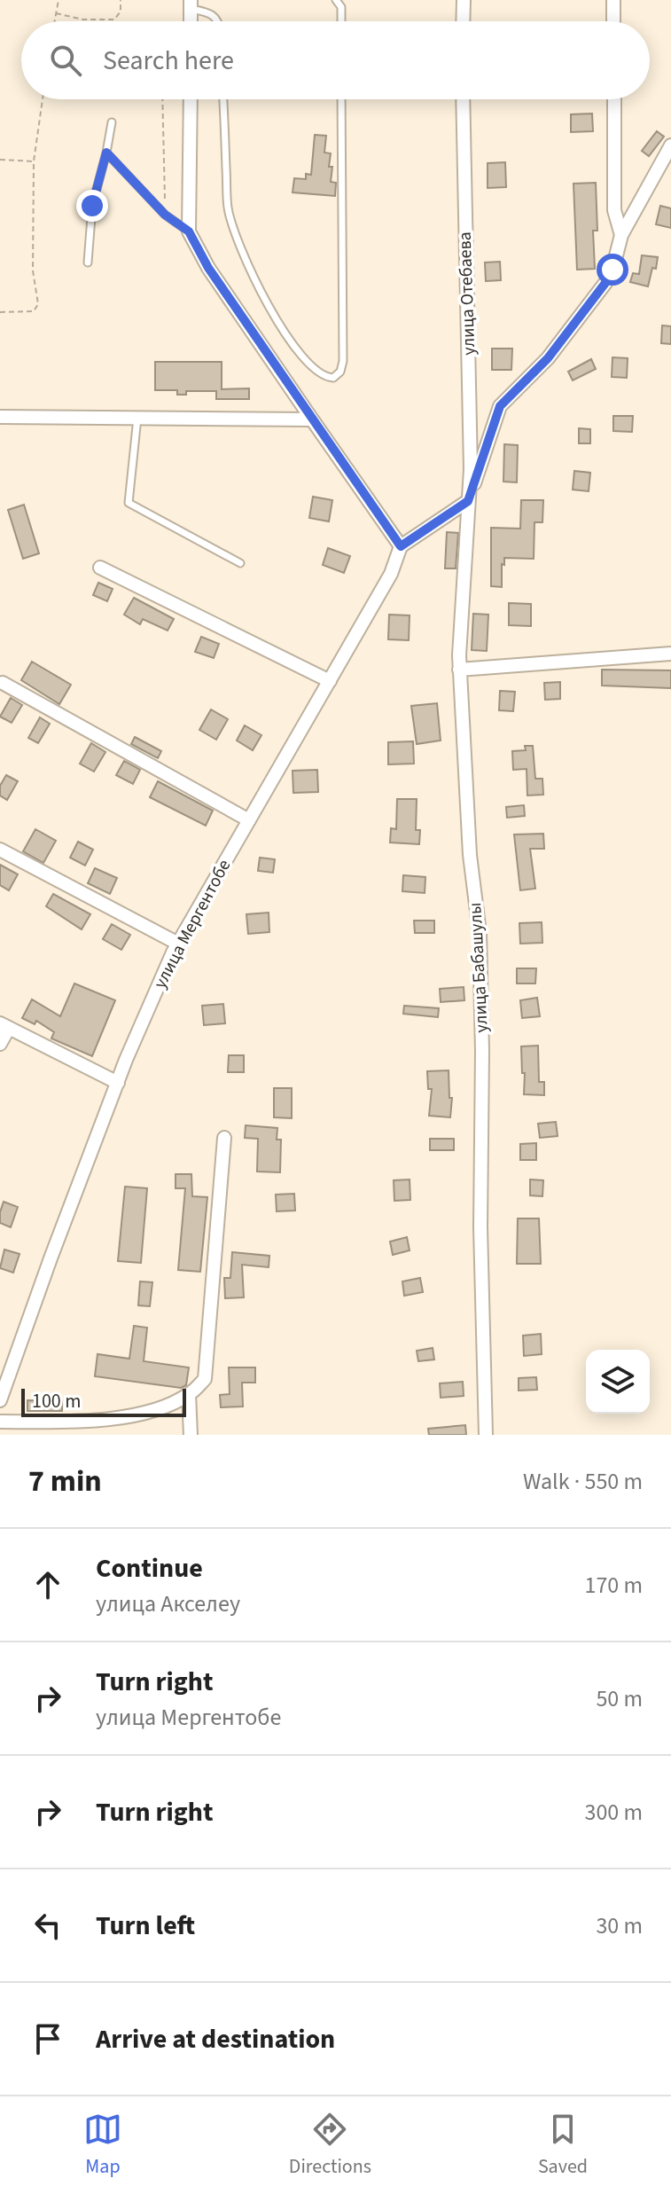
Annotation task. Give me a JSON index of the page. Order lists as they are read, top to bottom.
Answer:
{
  "streets": {
    "street": ["улица Отебаева", "улица Мергентобе", "улица Бабашулы"]
  },
  "crossings": [
    ["улица Отебаева", "улица Бабашулы"]
  ],
  "scale_bar": "100 m",
  "page": {
    "search": "Search here",
    "scale": "100 m",
    "heading": ["7 min", "Walk · 550 m"],
    "list": [
      ["Continue", "улица Акселеу", "170 m"],
      ["Turn right", "улица Мергентобе", "50 m"],
      ["Turn right", "300 m"],
      ["Turn left", "30 m"],
      "Arrive at destination"
    ],
    "nav": ["Map", "Directions", "Saved"]
  }
}
